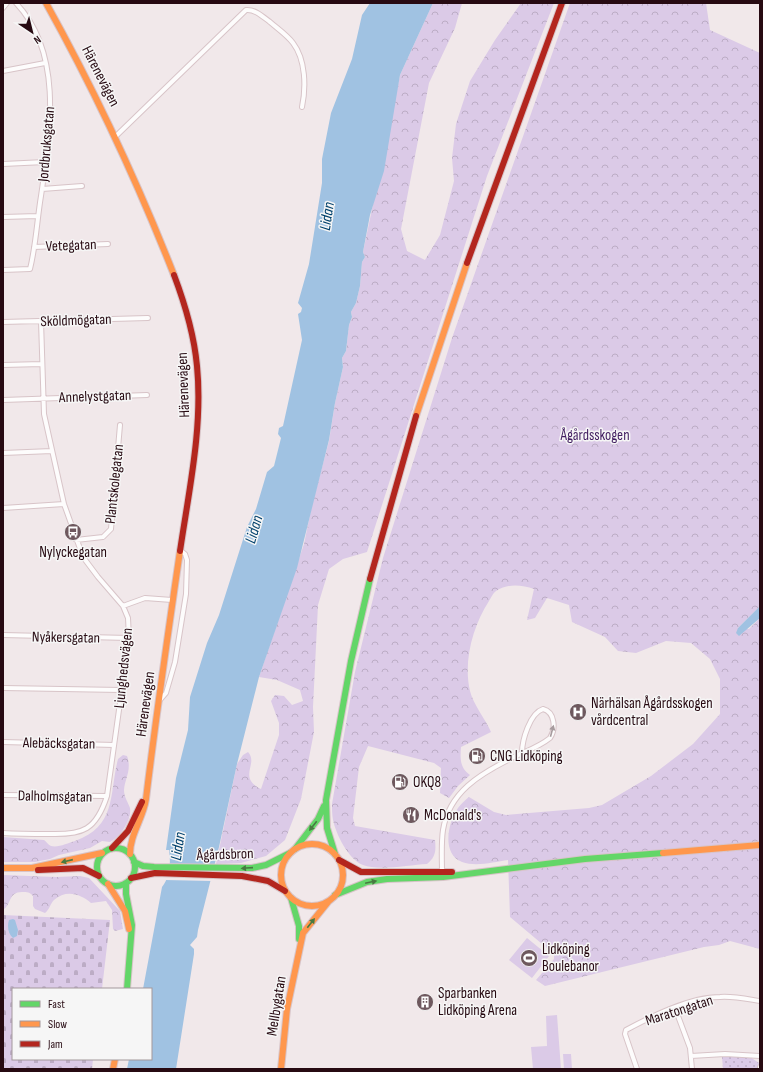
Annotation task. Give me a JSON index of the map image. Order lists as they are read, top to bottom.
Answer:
{
  "streets": {
    "main road": ["Härenevägen", "Ågårdsbron", "Mellbygatan"],
    "street": [
      "Jordbruksgatan",
      "Vetegatan",
      "Sköldmögatan",
      "Annelystgatan",
      "Plantskolegatan",
      "Nyåkersgatan",
      "Ljunghedsvägen",
      "Alebäcksgatan",
      "Dalholmsgatan",
      "Maratongatan"
    ]
  },
  "crossings": [
    ["Härenevägen", "Ågårdsbron"],
    ["Jordbruksgatan", "Vetegatan"],
    ["Sköldmögatan", "Ljunghedsvägen"],
    ["Annelystgatan", "Ljunghedsvägen"],
    ["Plantskolegatan", "Ljunghedsvägen"],
    ["Nyåkersgatan", "Ljunghedsvägen"],
    ["Ljunghedsvägen", "Alebäcksgatan"],
    ["Ljunghedsvägen", "Dalholmsgatan"],
    ["Ågårdsbron", "Mellbygatan"]
  ],
  "water": ["Lidan"],
  "parks": ["Ågårdsskogen"],
  "places": {
    "bus stop": ["Nylyckegatan"],
    "hospital": ["Närhälsan Ågårdsskogen vårdcentral"],
    "fuel station": ["CNG Lidköping", "OKQ8"],
    "restaurant": ["McDonald's"],
    "sports": ["Lidköping Boulebanor"],
    "building": ["Sparbanken Lidköping Arena"]
  },
  "legend": ["Fast", "Slow", "Jam"],
  "north": "bottom right"
}
